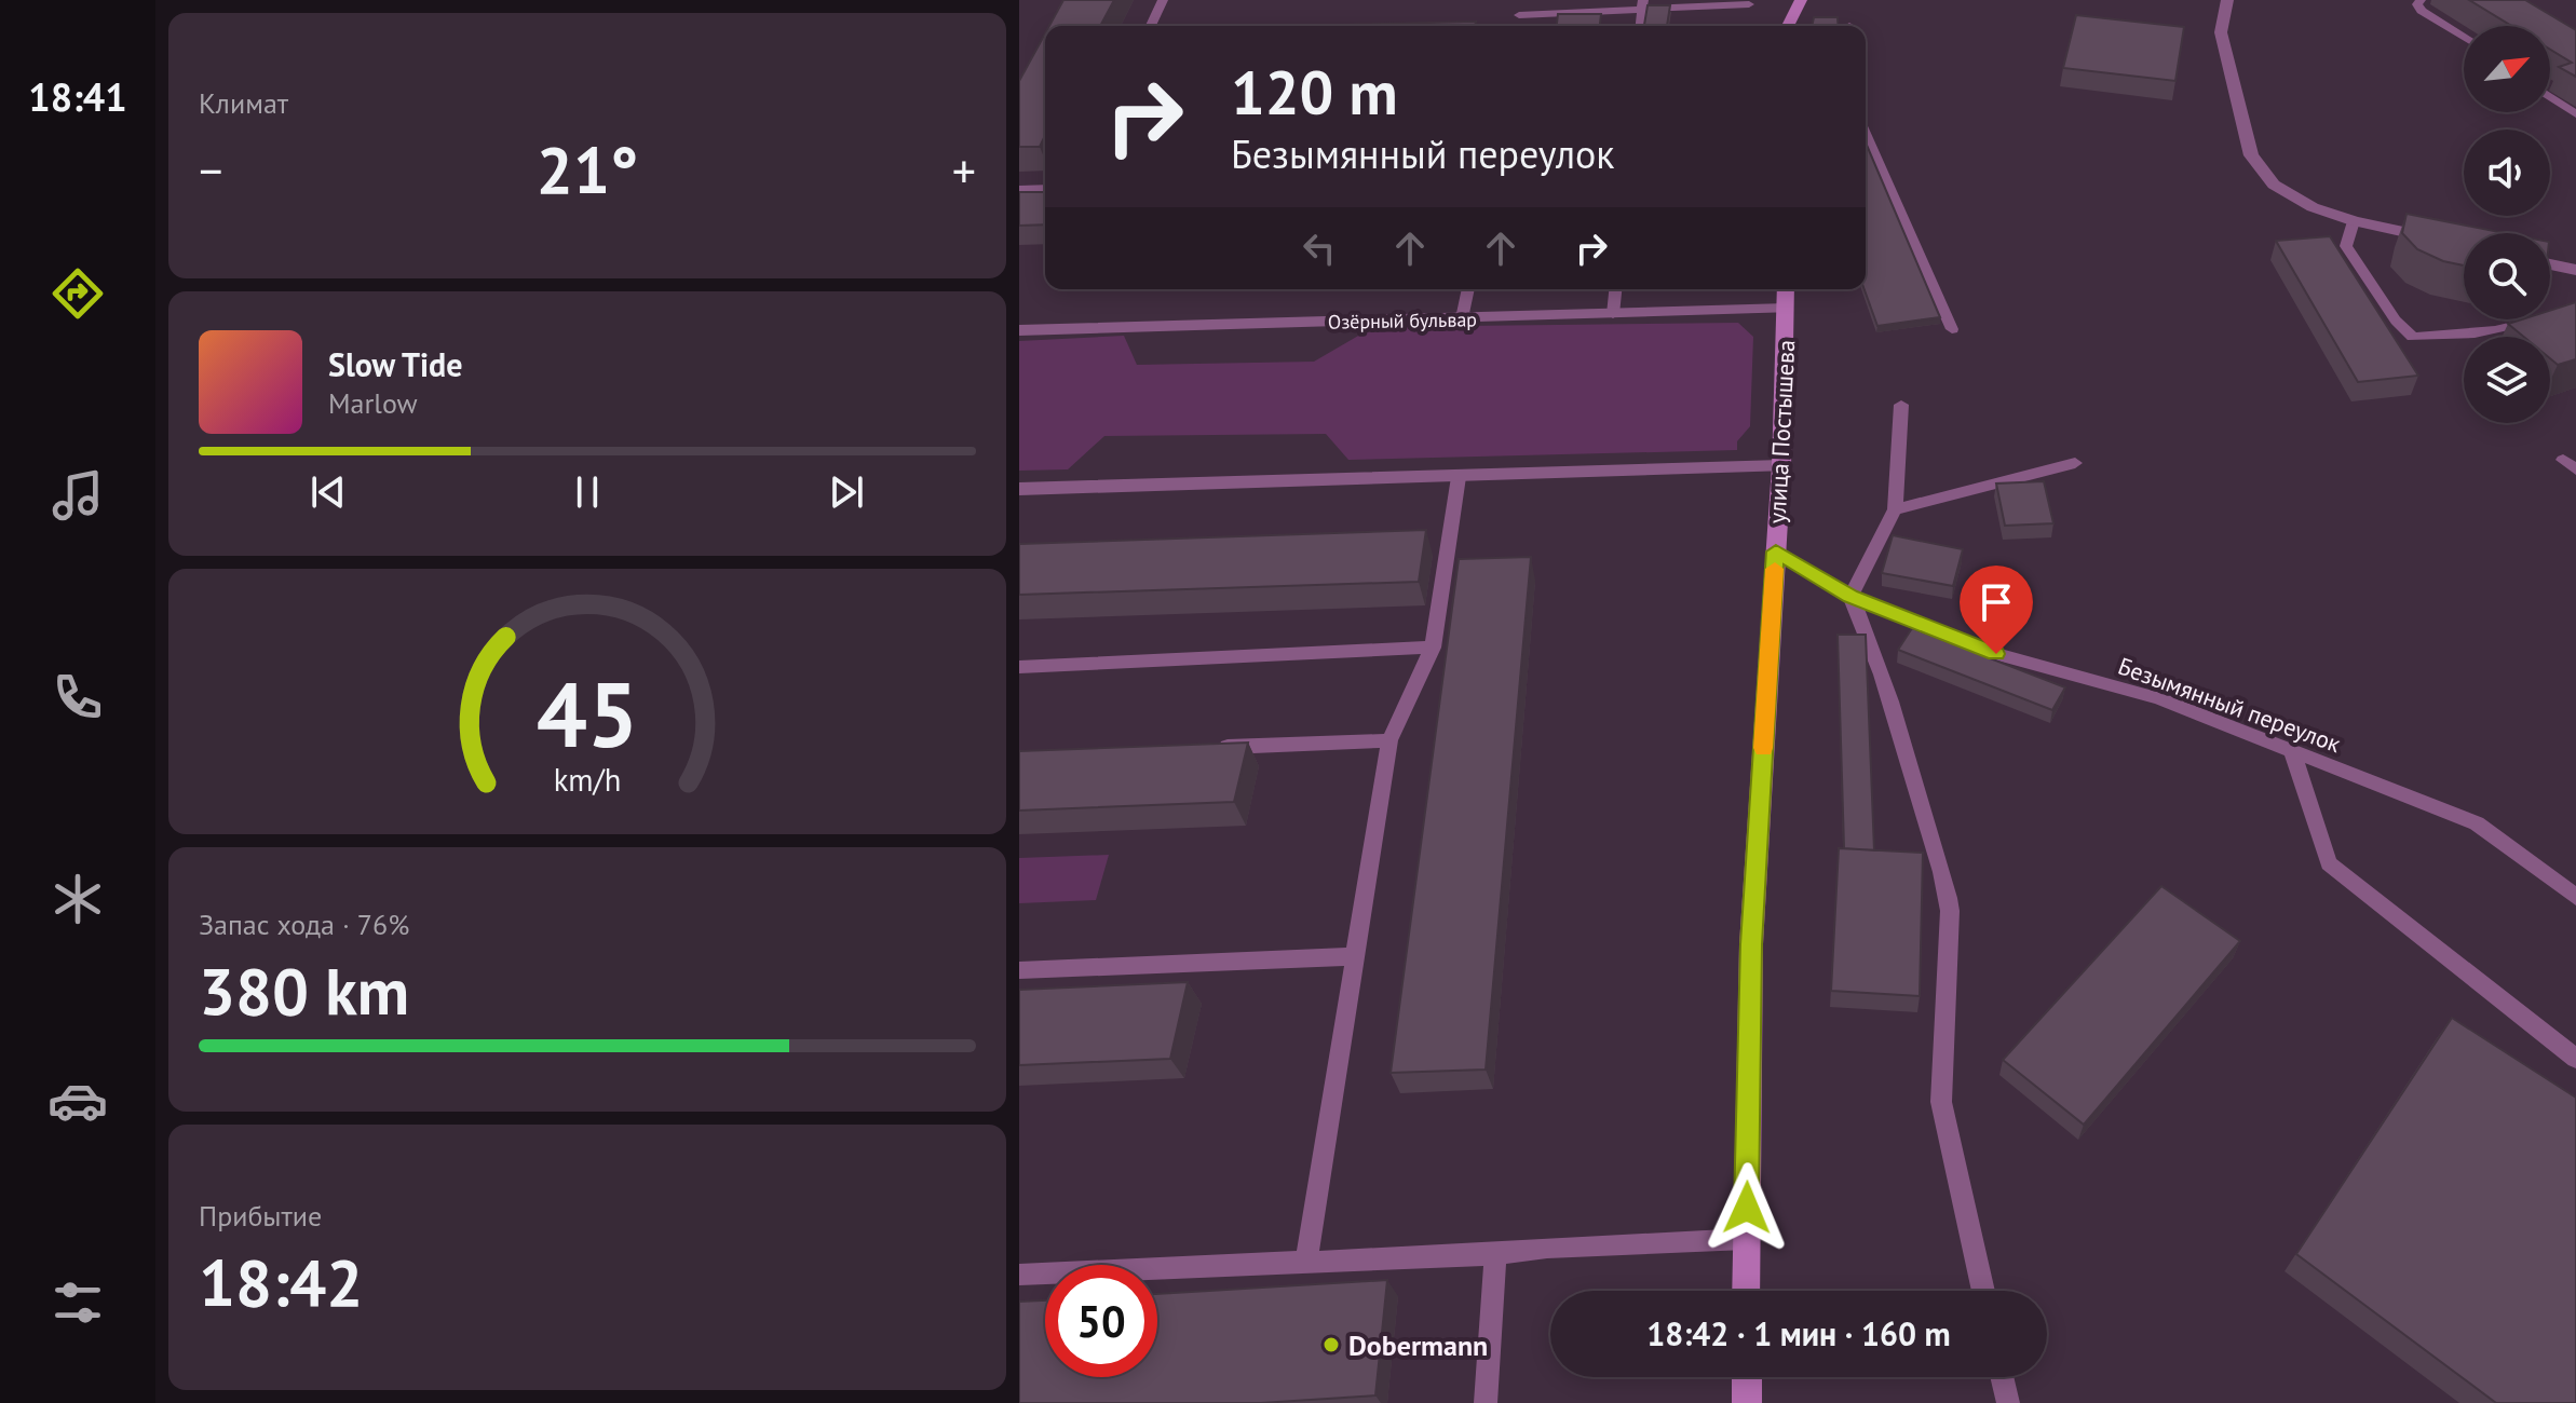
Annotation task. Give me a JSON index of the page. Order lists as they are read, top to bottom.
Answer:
{
  "streets": {
    "main road": ["улица Постышева"],
    "street": ["Озёрный бульвар"],
    "lane": ["Безымянный переулок"]
  },
  "crossings": [
    ["Озёрный бульвар", "улица Постышева"],
    ["улица Постышева", "Безымянный переулок"]
  ],
  "places": ["Dobermann"],
  "north": "top right",
  "page": {
    "tabs": "18:41",
    "tile": [
      "Климат",
      ["Запас хода · 76%", "380 km"],
      ["Прибытие", "18:42"]
    ],
    "turn": ["120 m", "Безымянный переулок"],
    "heat": ["−", "21°", "+"],
    "song": ["Slow Tide", "Marlow"],
    "limit": "50",
    "trip": "18:42 · 1 мин · 160 m",
    "gauge": ["45", "km/h"]
  }
}
